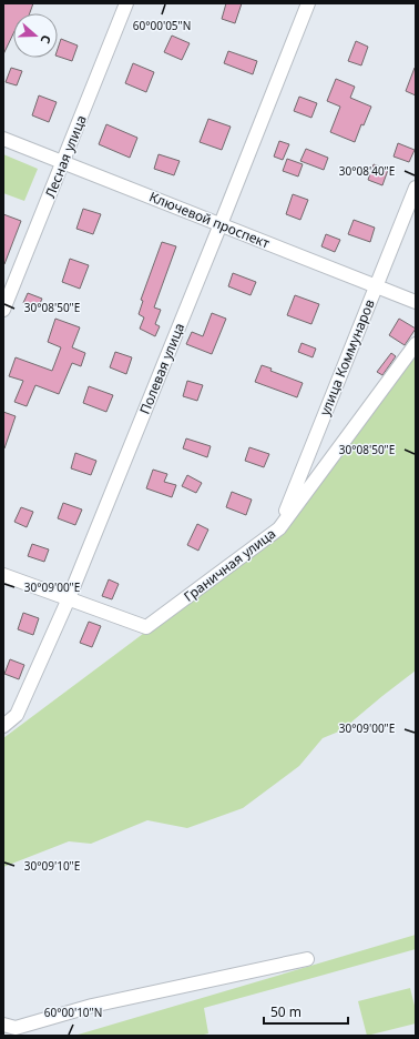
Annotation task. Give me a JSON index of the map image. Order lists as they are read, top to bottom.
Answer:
{
  "streets": {
    "street": [
      "Лесная улица",
      "Ключевой проспект",
      "улица Коммунаров",
      "Полевая улица",
      "Граничная улица"
    ]
  },
  "crossings": [
    ["Лесная улица", "Ключевой проспект"],
    ["Ключевой проспект", "улица Коммунаров"],
    ["Ключевой проспект", "Полевая улица"],
    ["улица Коммунаров", "Граничная улица"],
    ["Полевая улица", "Граничная улица"]
  ],
  "scale_bar": "50 m",
  "north": "right",
  "coordinates": [
    "60°00'05\"N",
    "30°08'40\"E",
    "30°08'50\"E",
    "30°09'00\"E",
    "30°09'10\"E",
    "60°00'10\"N"
  ]
}
